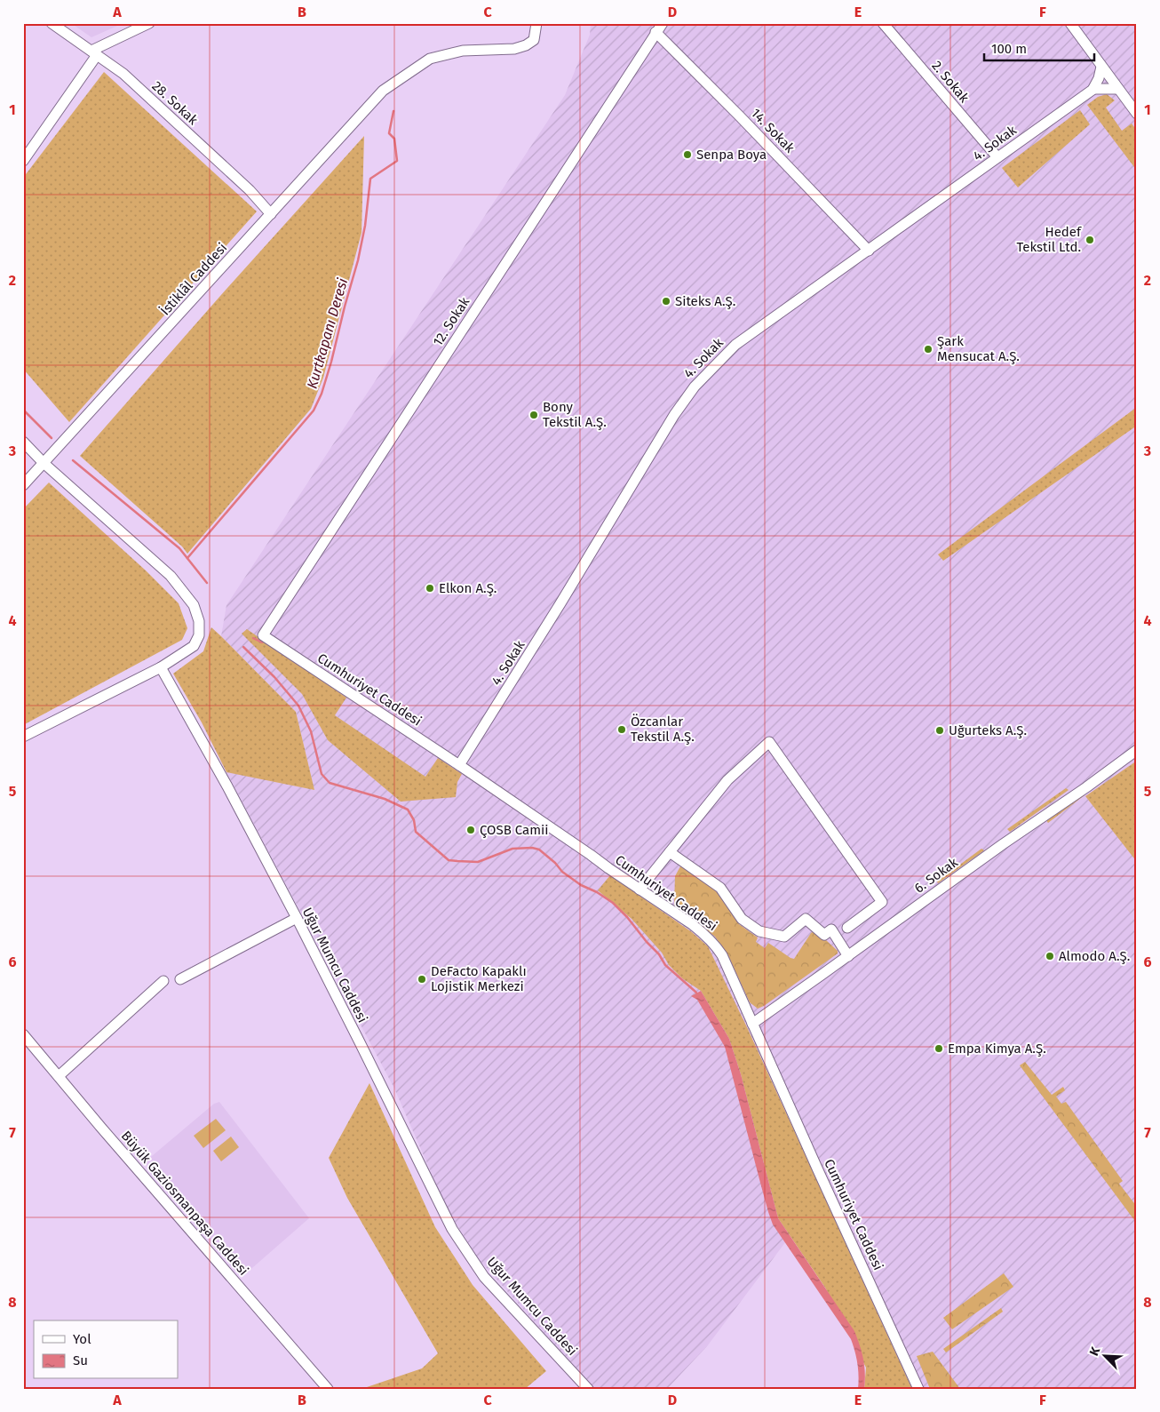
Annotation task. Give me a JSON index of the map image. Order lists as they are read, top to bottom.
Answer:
{
  "streets": {
    "street": [
      "2. Sokak",
      "28. Sokak",
      "14. Sokak",
      "4. Sokak",
      "İstiklâl Caddesi",
      "12. Sokak",
      "Cumhuriyet Caddesi",
      "6. Sokak",
      "Uğur Mumcu Caddesi",
      "Büyük Gaziosmanpaşa Caddesi"
    ]
  },
  "crossings": [
    ["2. Sokak", "4. Sokak"],
    ["28. Sokak", "İstiklâl Caddesi"],
    ["14. Sokak", "4. Sokak"],
    ["14. Sokak", "12. Sokak"],
    ["4. Sokak", "Cumhuriyet Caddesi"],
    ["12. Sokak", "Cumhuriyet Caddesi"],
    ["Cumhuriyet Caddesi", "6. Sokak"]
  ],
  "water": ["Kurtkapanı Deresi"],
  "places": [
    "Senpa Boya",
    "Hedef Tekstil Ltd.",
    "Siteks A.Ş.",
    "Şark Mensucat A.Ş.",
    "Bony Tekstil A.Ş.",
    "Elkon A.Ş.",
    "Özcanlar Tekstil A.Ş.",
    "Uğurteks A.Ş.",
    "ÇOSB Camii",
    "Almodo A.Ş.",
    "DeFacto Kapaklı Lojistik Merkezi",
    "Empa Kimya A.Ş."
  ],
  "legend": ["Yol", "Su"],
  "scale_bar": "100 m",
  "north": "top left",
  "grid": {
    "columns": [
      "A",
      "B",
      "C",
      "D",
      "E",
      "F"
    ],
    "rows": [
      "1",
      "2",
      "3",
      "4",
      "5",
      "6",
      "7",
      "8"
    ]
  }
}
